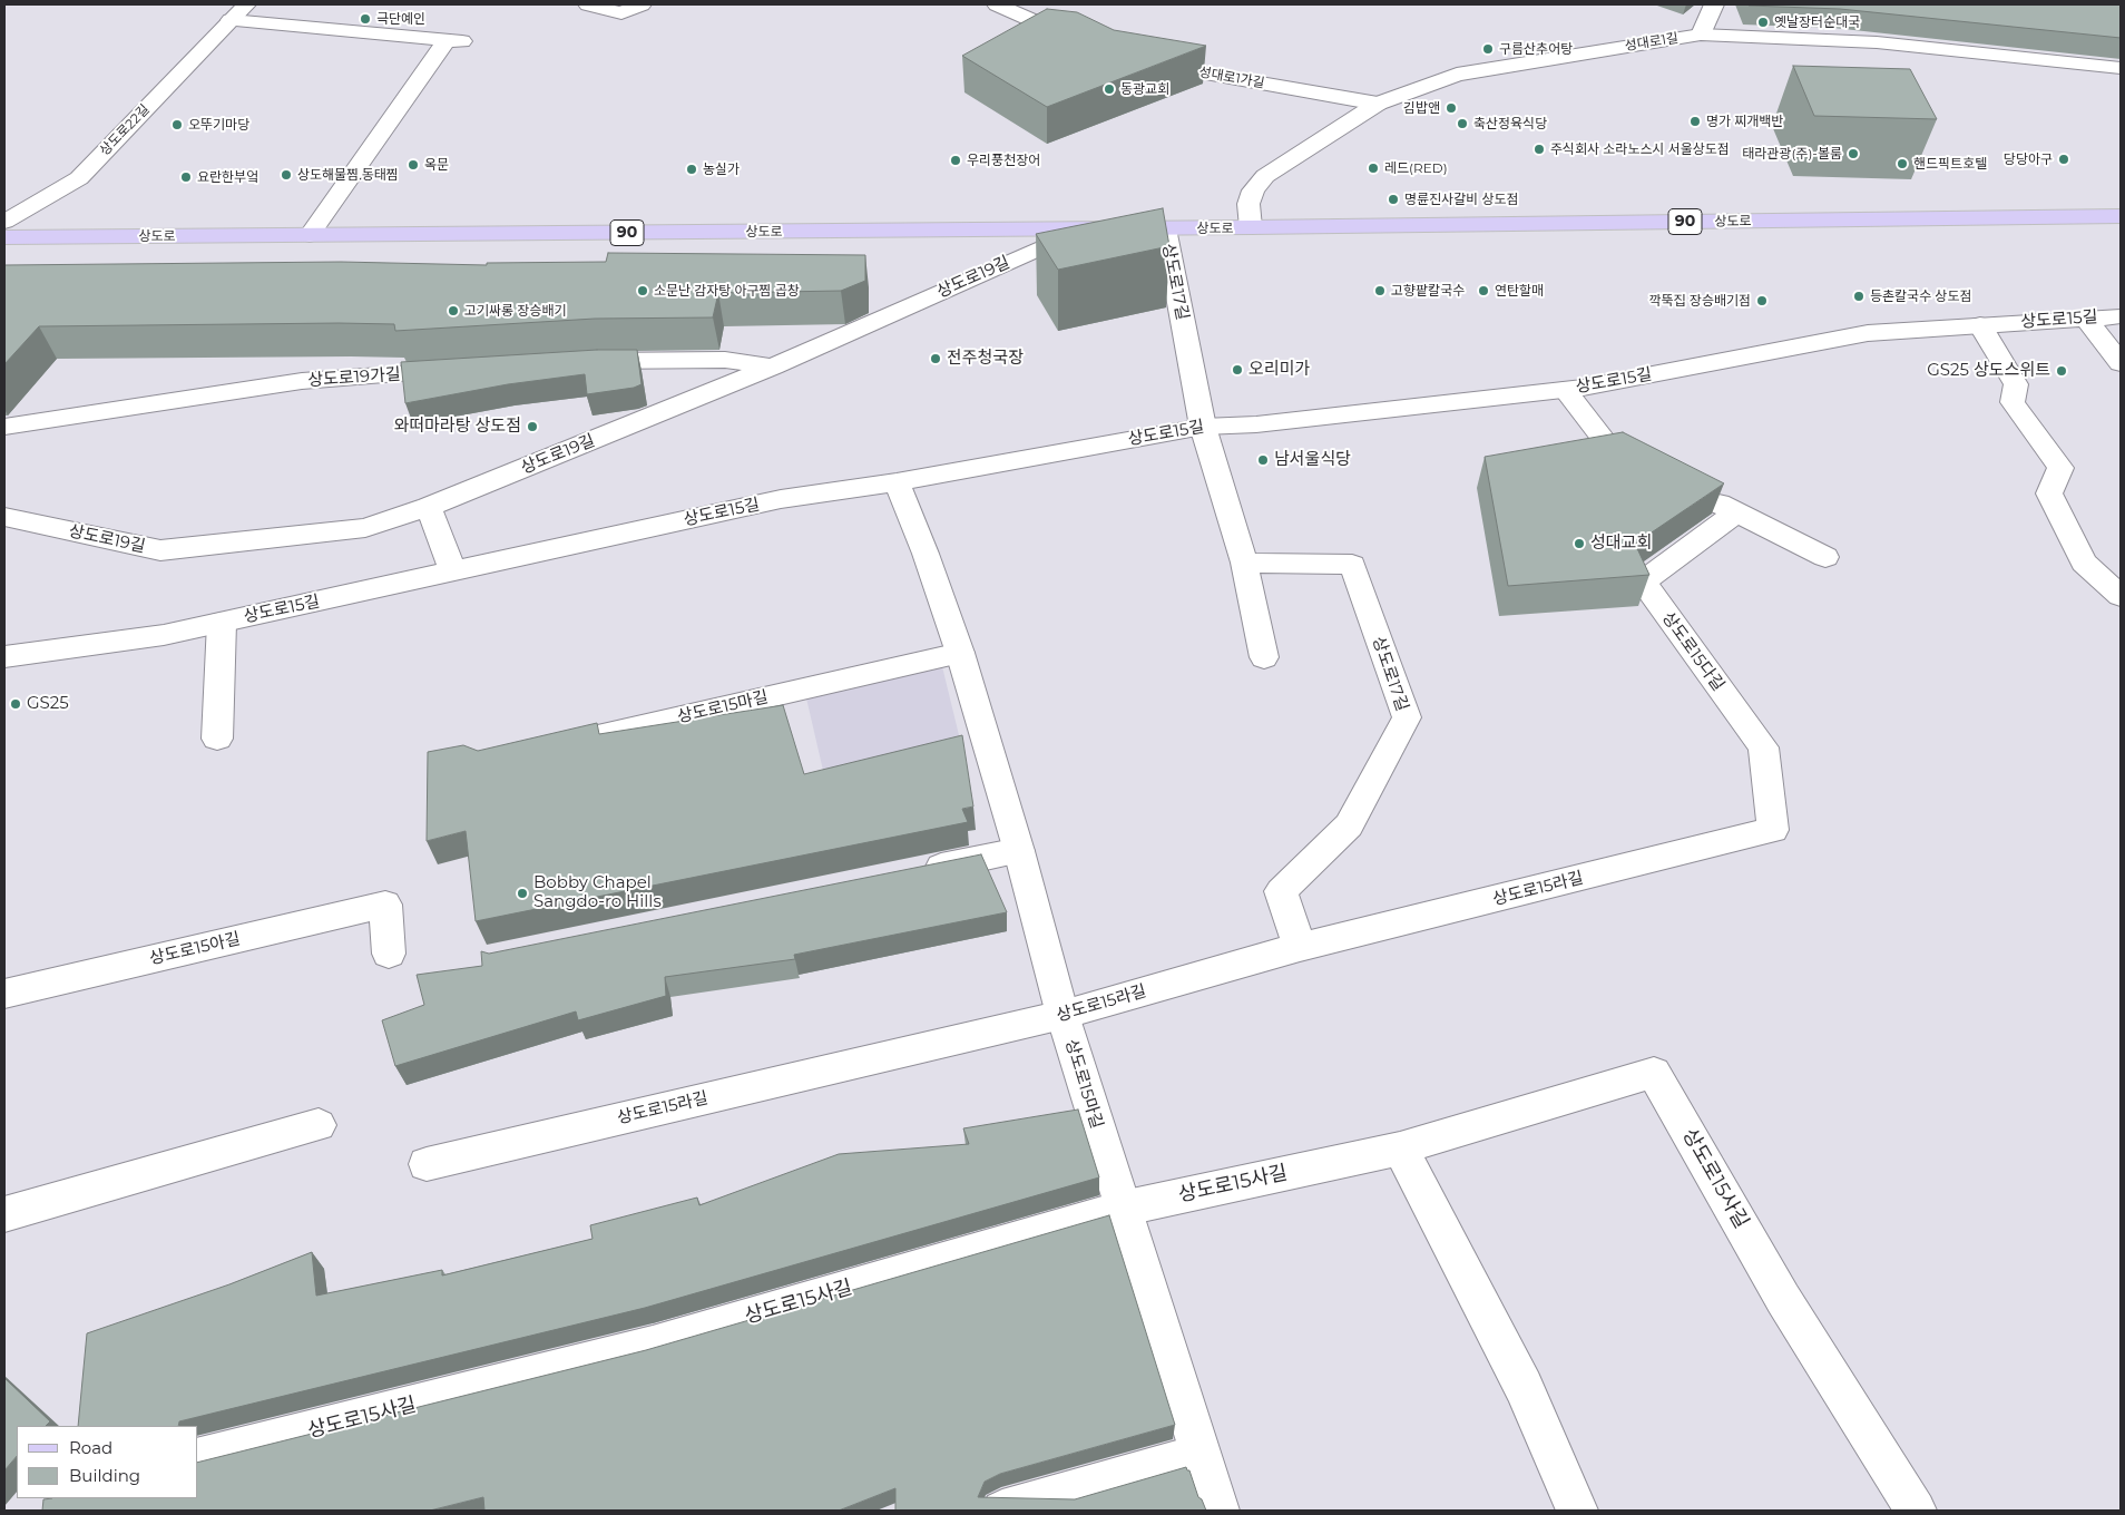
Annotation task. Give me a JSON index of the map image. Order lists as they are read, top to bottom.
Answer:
{
  "streets": {
    "main road": ["90", "상도로"],
    "street": [
      "성대로1길",
      "성대로1가길",
      "상도로22길",
      "상도로19길",
      "상도로17길",
      "상도로15길",
      "상도로19가길",
      "상도로15다길",
      "상도로15마길",
      "상도로15라길",
      "상도로15아길",
      "상도로15사길"
    ]
  },
  "crossings": [
    ["성대로1길", "성대로1가길"],
    ["성대로1길", "상도로"],
    ["상도로", "상도로19길"],
    ["상도로", "상도로17길"],
    ["상도로17길", "상도로15길"],
    ["상도로17길", "상도로15라길"],
    ["상도로15길", "상도로15마길"],
    ["상도로15다길", "상도로15라길"],
    ["상도로15마길", "상도로15라길"],
    ["상도로15마길", "상도로15사길"]
  ],
  "places": [
    "극단예인",
    "옛날장터순대국",
    "구름산추어탕",
    "동광교회",
    "김밥앤",
    "명가 찌개백반",
    "축산정육식당",
    "오뚜기마당",
    "주식회사 소라노스시 서울상도점",
    "태라관광(주)-볼룸",
    "당당아구",
    "우리풍천장어",
    "핸드픽트호텔",
    "옥문",
    "레드(RED)",
    "농실가",
    "상도해물찜.동태찜",
    "요란한부엌",
    "명륜진사갈비 상도점",
    "소문난 감자탕 아구찜 곱창",
    "고향팥칼국수",
    "연탄할매",
    "등촌칼국수 상도점",
    "깍뚝집 장승배기점",
    "고기싸롱 장승배기",
    "전주청국장",
    "오리미가",
    "GS25 상도스위트",
    "와떠마라탕 상도점",
    "남서울식당",
    "성대교회",
    "GS25",
    "Bobby Chapel Sangdo-ro Hills"
  ],
  "legend": ["Road", "Building"]
}
